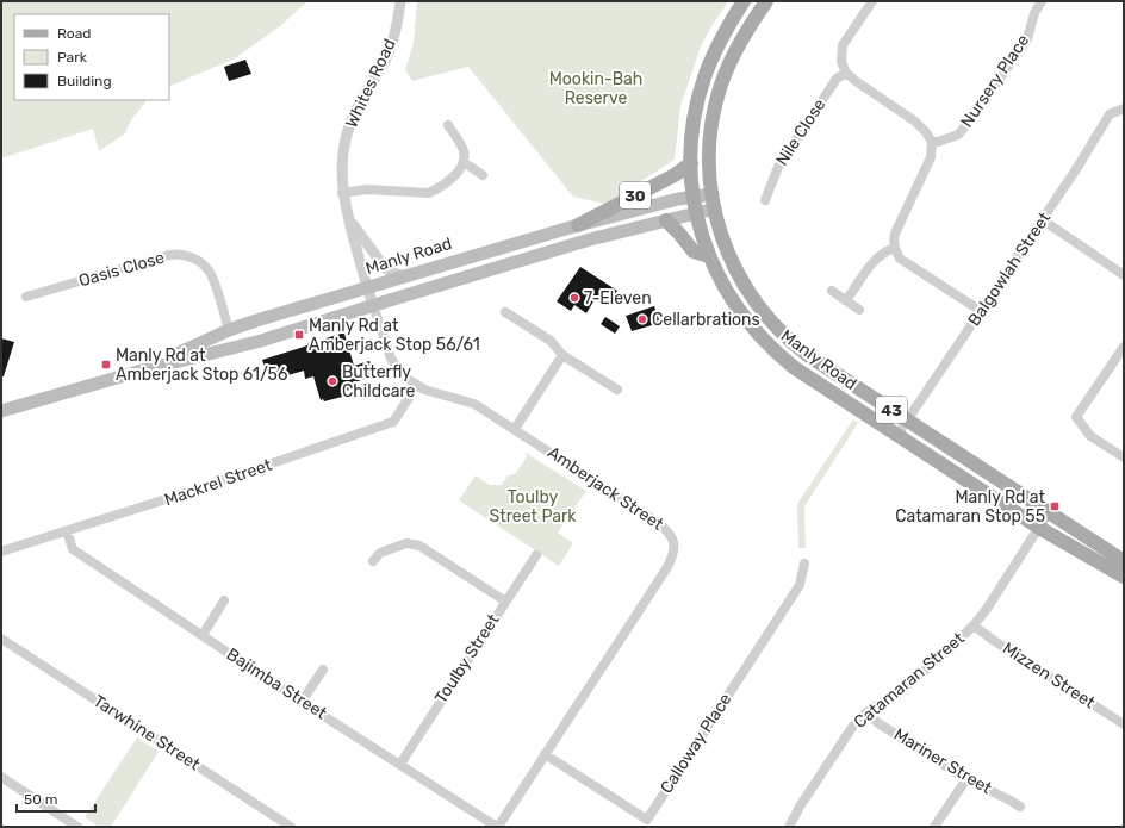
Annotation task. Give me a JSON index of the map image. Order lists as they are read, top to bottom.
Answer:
{
  "streets": {
    "main road": ["30", "Manly Road", "43"],
    "street": [
      "Nursery Place",
      "Whites Road",
      "Nile Close",
      "Oasis Close",
      "Balgowlah Street",
      "Mackrel Street",
      "Amberjack Street",
      "Toulby Street",
      "Mizzen Street",
      "Catamaran Street",
      "Bajimba Street",
      "Tarwhine Street",
      "Calloway Place",
      "Mariner Street"
    ]
  },
  "crossings": [
    ["Whites Road", "Manly Road"],
    ["Whites Road", "Amberjack Street"],
    ["30", "Manly Road"],
    ["Manly Road", "Oasis Close"],
    ["Manly Road", "Balgowlah Street"],
    ["Manly Road", "Amberjack Street"],
    ["Manly Road", "Catamaran Street"],
    ["Mackrel Street", "Amberjack Street"],
    ["Mackrel Street", "Bajimba Street"],
    ["Amberjack Street", "Bajimba Street"],
    ["Amberjack Street", "Calloway Place"],
    ["Toulby Street", "Bajimba Street"],
    ["Mizzen Street", "Catamaran Street"],
    ["Catamaran Street", "Mariner Street"]
  ],
  "parks": ["Mookin-Bah Reserve", "Toulby Street Park"],
  "places": {
    "other": ["7-Eleven", "Cellarbrations", "Butterfly Childcare"],
    "transit": ["Manly Rd at Amberjack Stop 56/61", "Manly Rd at Amberjack Stop 61/56", "Manly Rd at Catamaran Stop 55"]
  },
  "legend": ["Road", "Park", "Building"],
  "scale_bar": "50 m"
}
